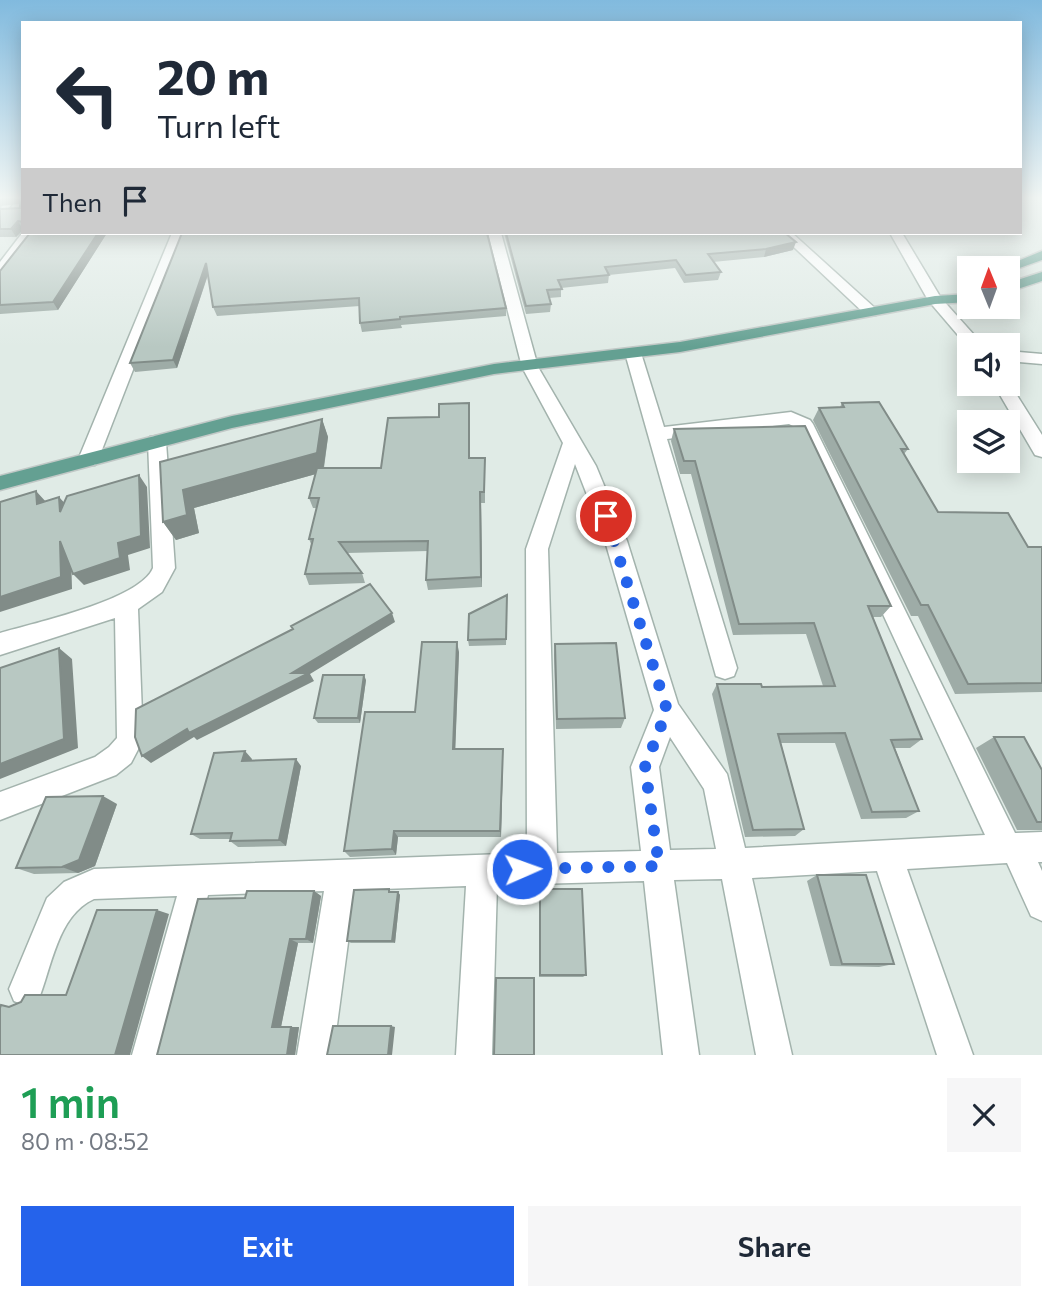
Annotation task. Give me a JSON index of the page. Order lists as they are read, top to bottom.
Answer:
{
  "north": "top",
  "page": {
    "turn": ["20 m", "Turn left"],
    "then": "Then",
    "heading": ["1 min", "80 m · 08:52"],
    "buttons": ["Exit", "Share"]
  }
}
